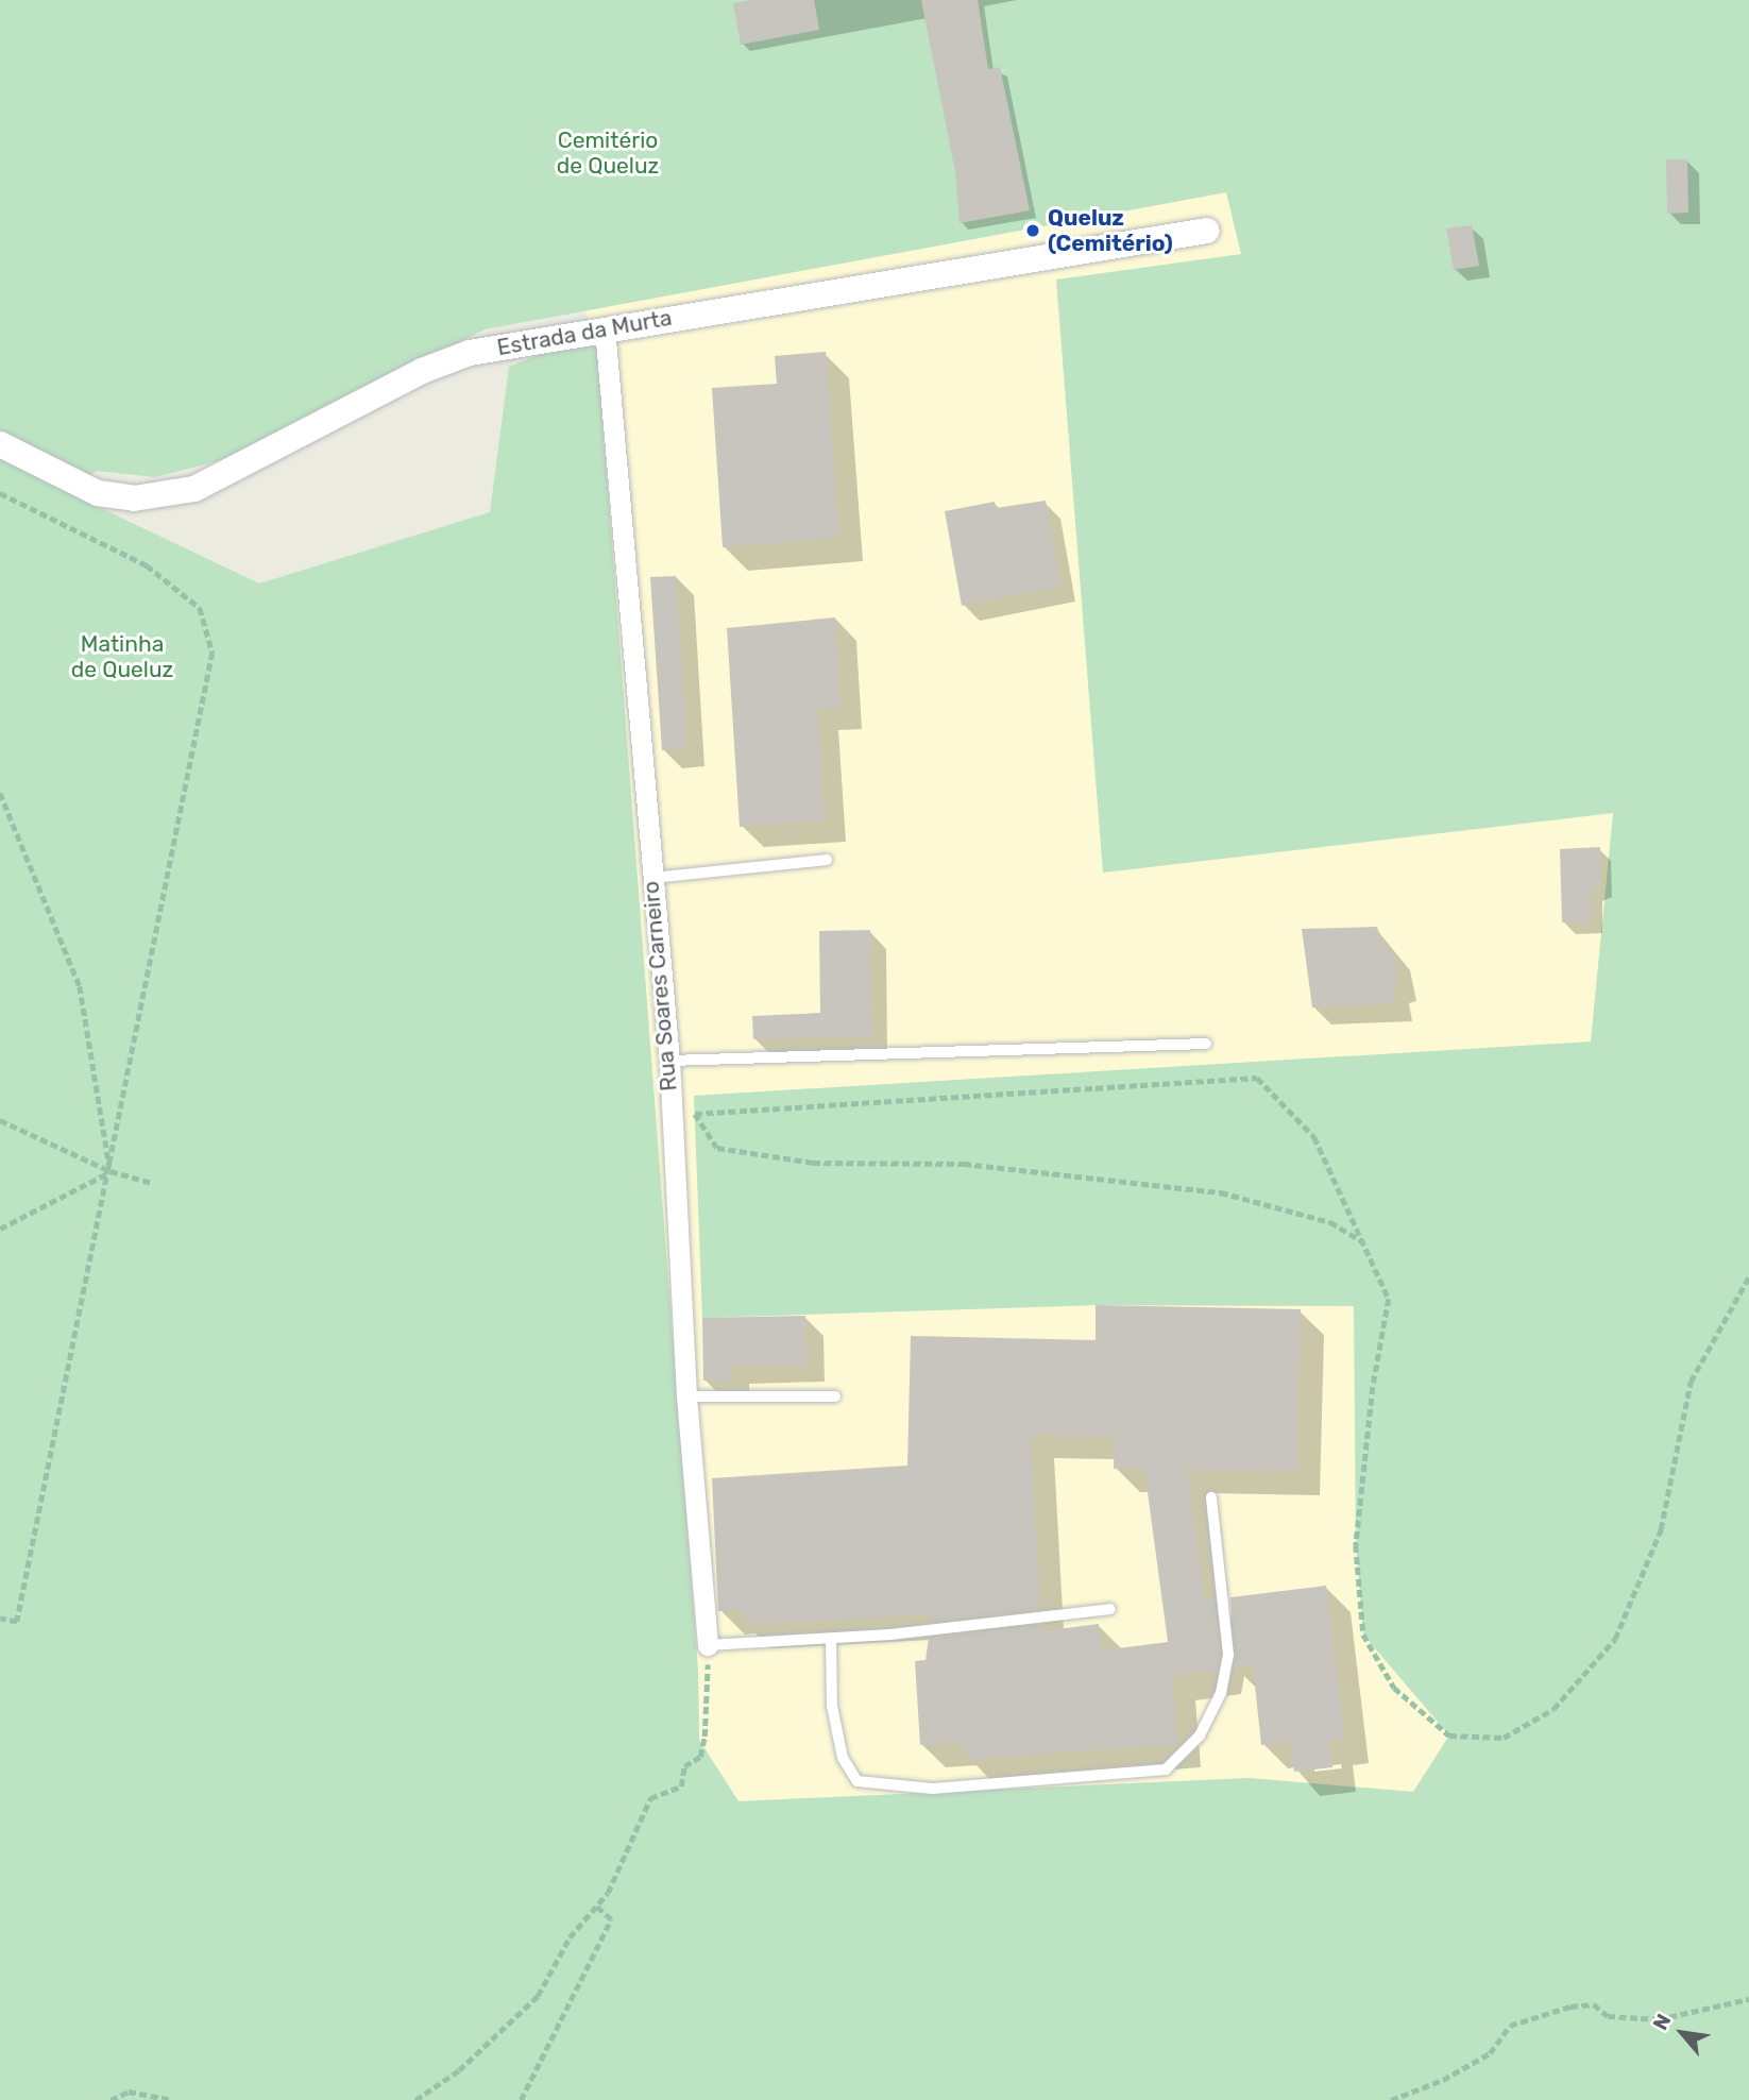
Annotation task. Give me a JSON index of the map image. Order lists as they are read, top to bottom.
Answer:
{
  "streets": {
    "street": ["Estrada da Murta", "Rua Soares Carneiro"]
  },
  "crossings": [
    ["Estrada da Murta", "Rua Soares Carneiro"]
  ],
  "parks": ["Cemitério de Queluz", "Matinha de Queluz"],
  "places": ["Queluz (Cemitério)"],
  "north": "top left"
}
